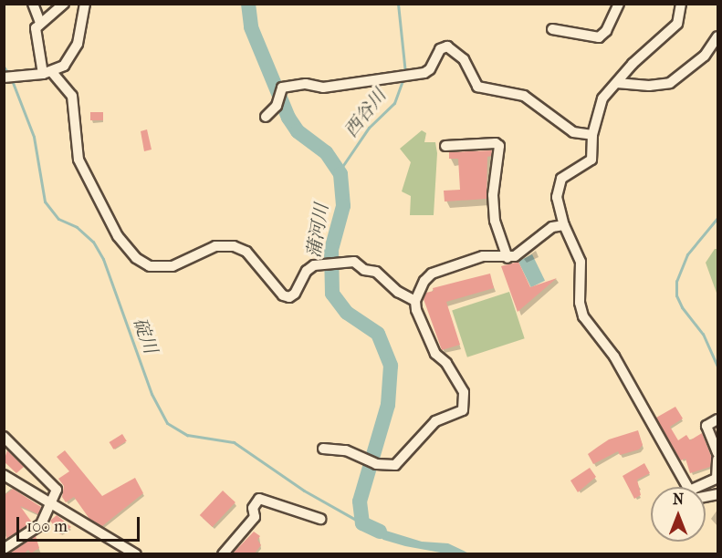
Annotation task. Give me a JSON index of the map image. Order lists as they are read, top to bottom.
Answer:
{
  "water": ["西谷川", "蒲河川", "碇川"],
  "scale_bar": "100 m",
  "north": "top"
}
